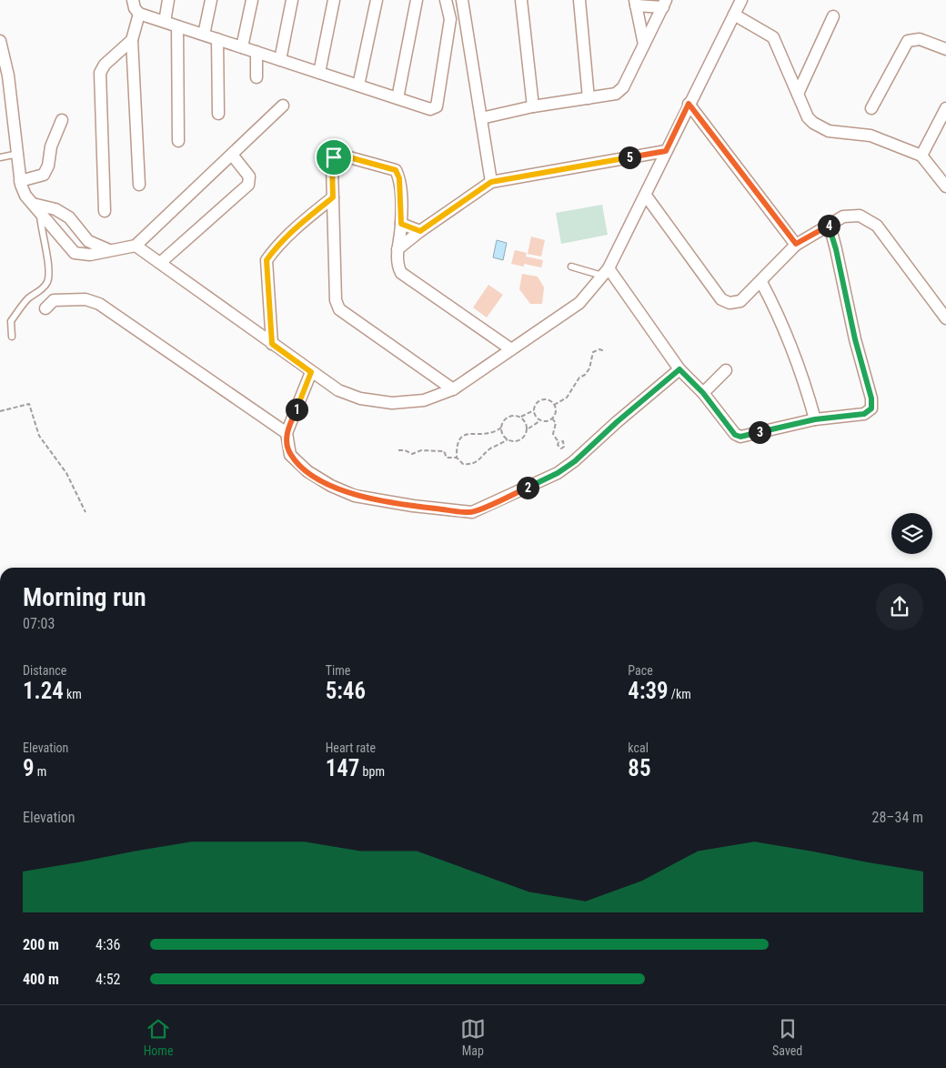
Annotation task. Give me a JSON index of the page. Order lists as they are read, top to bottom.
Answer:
{
  "page": {
    "pins": [
      "5",
      "4",
      "1",
      "3",
      "2"
    ],
    "heading": ["Morning run", "07:03"],
    "stats": [
      ["Distance", "1.24 km"],
      ["Time", "5:46"],
      ["Pace", "4:39 /km"],
      ["Elevation", "9 m"],
      ["Heart rate", "147 bpm"],
      ["kcal", "85"]
    ],
    "chart": ["Elevation", "28–34 m"],
    "list": [
      {
        "name": "200 m",
        "note": "4:36"
      },
      {
        "name": "400 m",
        "note": "4:52"
      }
    ],
    "tabs": ["Home", "Map", "Saved"]
  }
}
